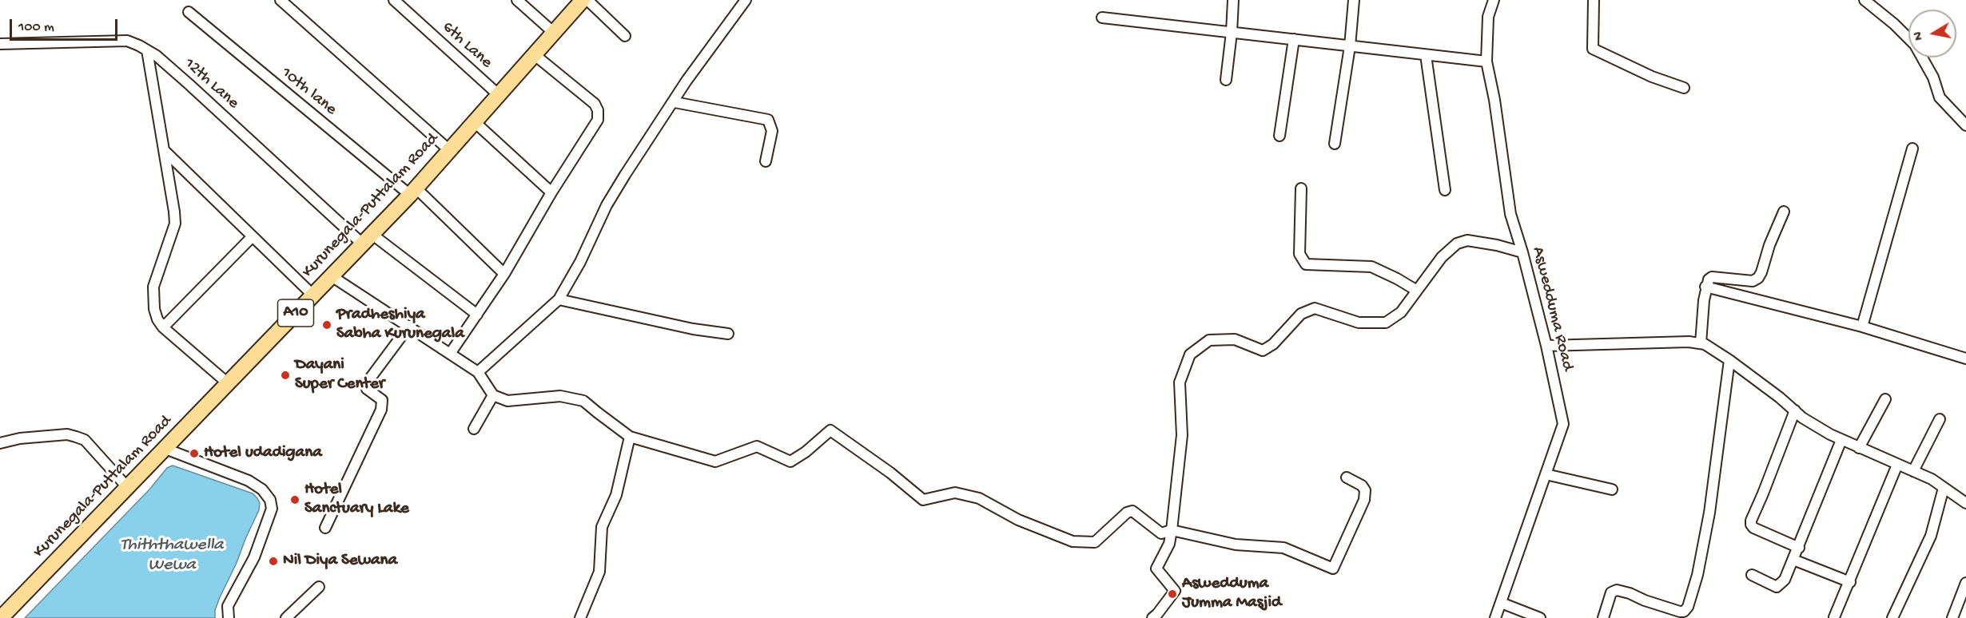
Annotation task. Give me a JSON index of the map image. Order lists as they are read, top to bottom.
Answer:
{
  "streets": {
    "highway": ["Kurunegala-Puttalam Road", "A10"],
    "street": [
      "6th Lane",
      "12th Lane",
      "10th lane",
      "Aswedduma Road"
    ]
  },
  "crossings": [
    ["6th Lane", "Kurunegala-Puttalam Road"],
    ["12th Lane", "Kurunegala-Puttalam Road"],
    ["10th lane", "Kurunegala-Puttalam Road"]
  ],
  "water": ["Thiththawella Wewa"],
  "places": [
    "Pradheshiya Sabha Kurunegala",
    "Dayani Super Center",
    "Hotel udadigana",
    "Hotel Sanctuary Lake",
    "Nil Diya Sewana",
    "Aswedduma Jumma Masjid"
  ],
  "scale_bar": "100 m",
  "north": "left"
}
